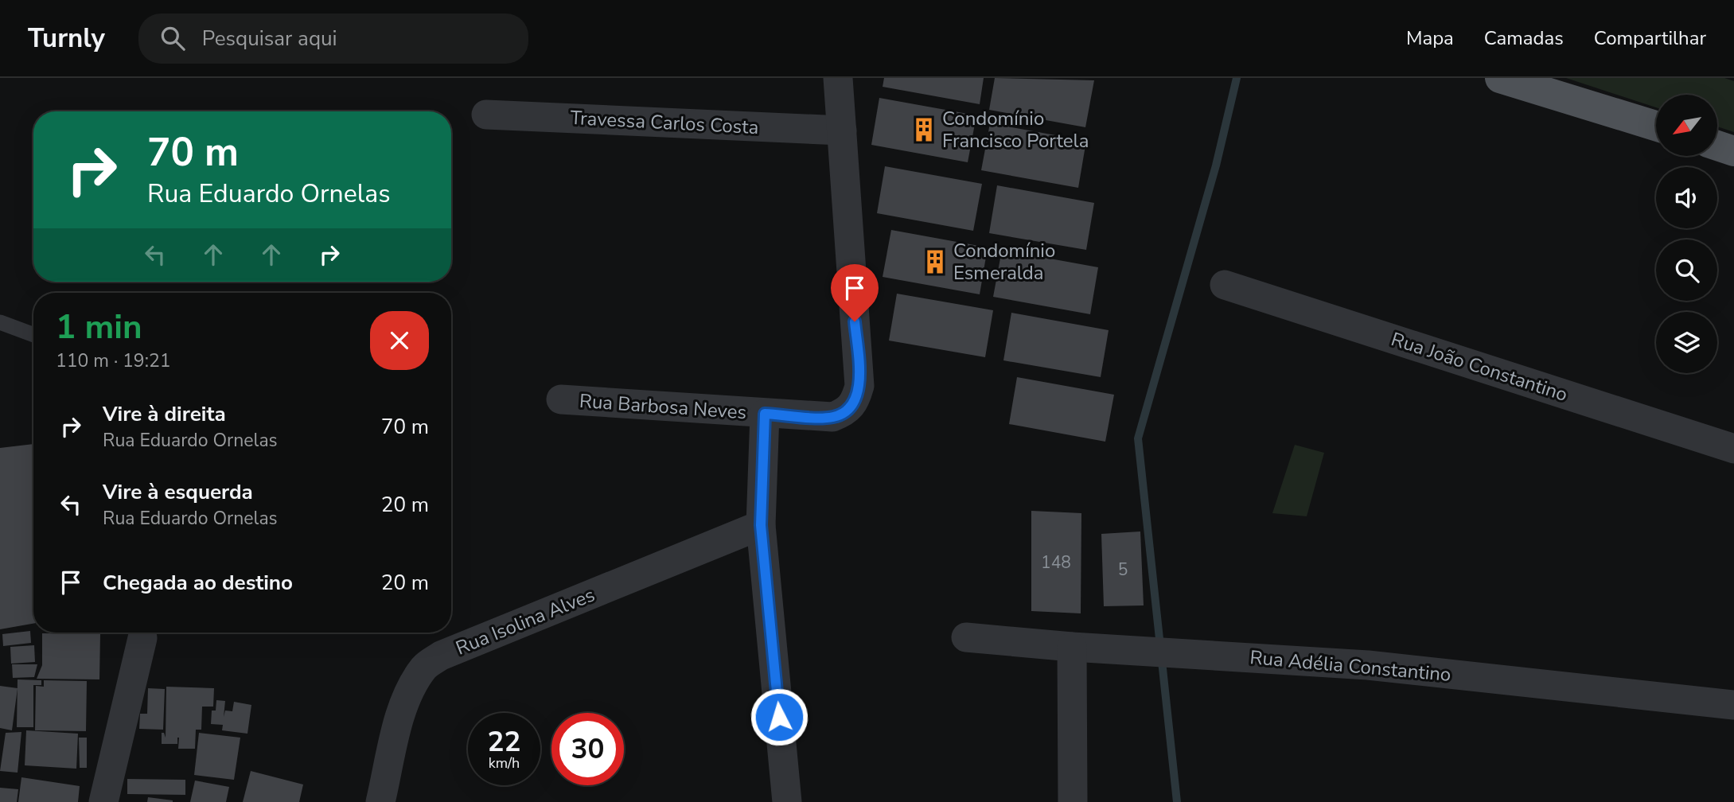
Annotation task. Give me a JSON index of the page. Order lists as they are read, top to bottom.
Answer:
{
  "streets": {
    "street": [
      "Travessa Carlos Costa",
      "Rua João Constantino",
      "Rua Barbosa Neves",
      "Rua Isolina Alves",
      "Rua Adélia Constantino"
    ]
  },
  "crossings": [
    ["Travessa Carlos Costa", "Rua Barbosa Neves"]
  ],
  "places": {
    "building": ["Condomínio Francisco Portela", "Condomínio Esmeralda"]
  },
  "house_numbers": ["148", "5"],
  "north": "bottom left",
  "page": {
    "header": "Turnly",
    "search": "Pesquisar aqui",
    "nav": ["Mapa", "Camadas", "Compartilhar"],
    "turn": ["70 m", "Rua Eduardo Ornelas"],
    "heading": ["1 min", "110 m · 19:21"],
    "list": [
      {
        "name": "Vire à direita",
        "note": "Rua Eduardo Ornelas",
        "value": "70 m"
      },
      {
        "name": "Vire à esquerda",
        "note": "Rua Eduardo Ornelas",
        "value": "20 m"
      },
      {
        "name": "Chegada ao destino",
        "value": "20 m"
      }
    ],
    "speed": "22 km/h",
    "limit": "30"
  }
}
